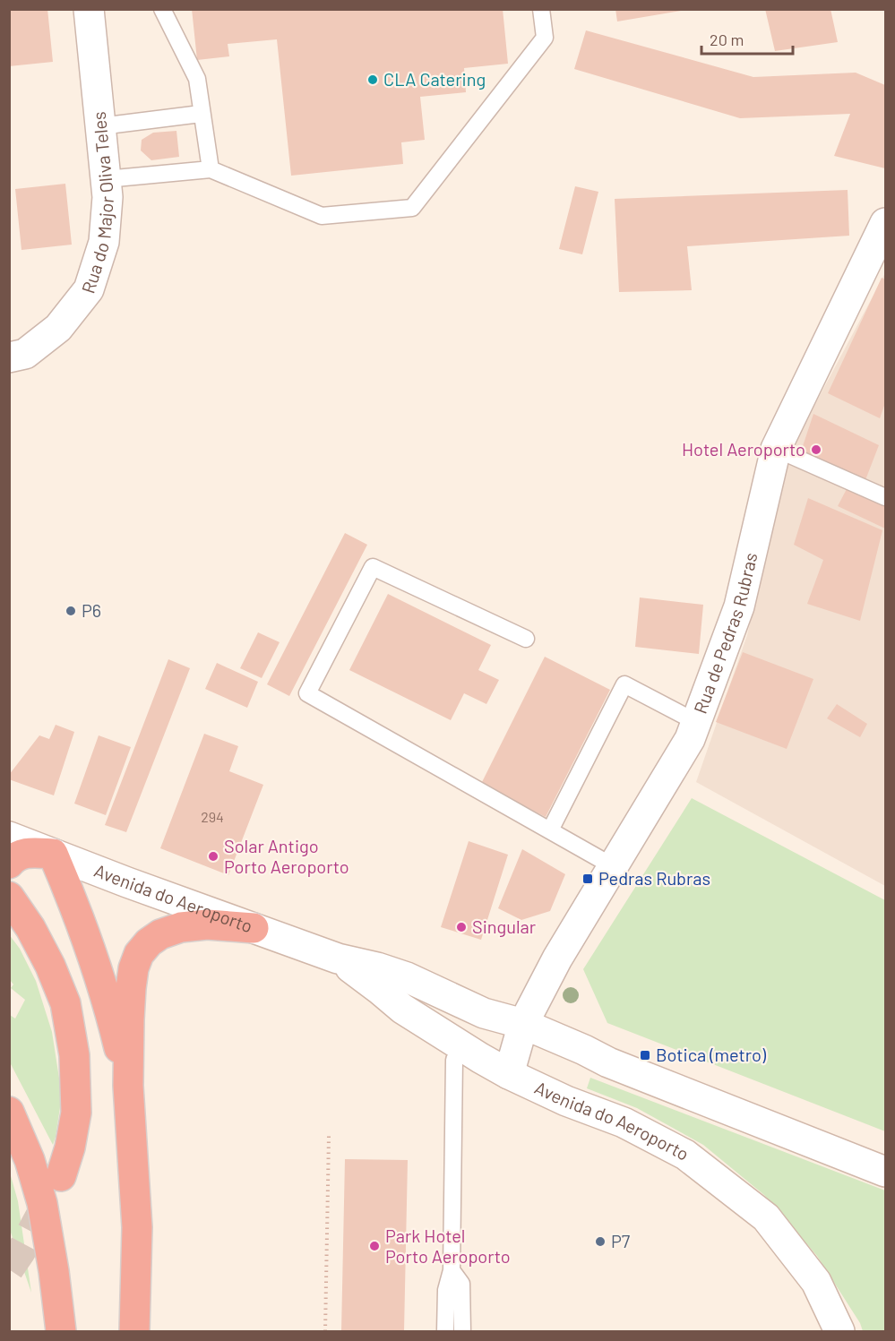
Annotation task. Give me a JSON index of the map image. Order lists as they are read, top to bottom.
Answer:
{
  "streets": {
    "main road": ["Rua do Major Oliva Teles", "Rua de Pedras Rubras", "Avenida do Aeroporto"]
  },
  "crossings": [
    ["Rua de Pedras Rubras", "Avenida do Aeroporto"]
  ],
  "places": {
    "other": [
      "CLA Catering",
      "Hotel Aeroporto",
      "P6",
      "Solar Antigo Porto Aeroporto",
      "Singular",
      "P7",
      "Park Hotel Porto Aeroporto"
    ],
    "transit": ["Pedras Rubras", "Botica (metro)"]
  },
  "house_numbers": ["294"],
  "scale_bar": "20 m"
}
